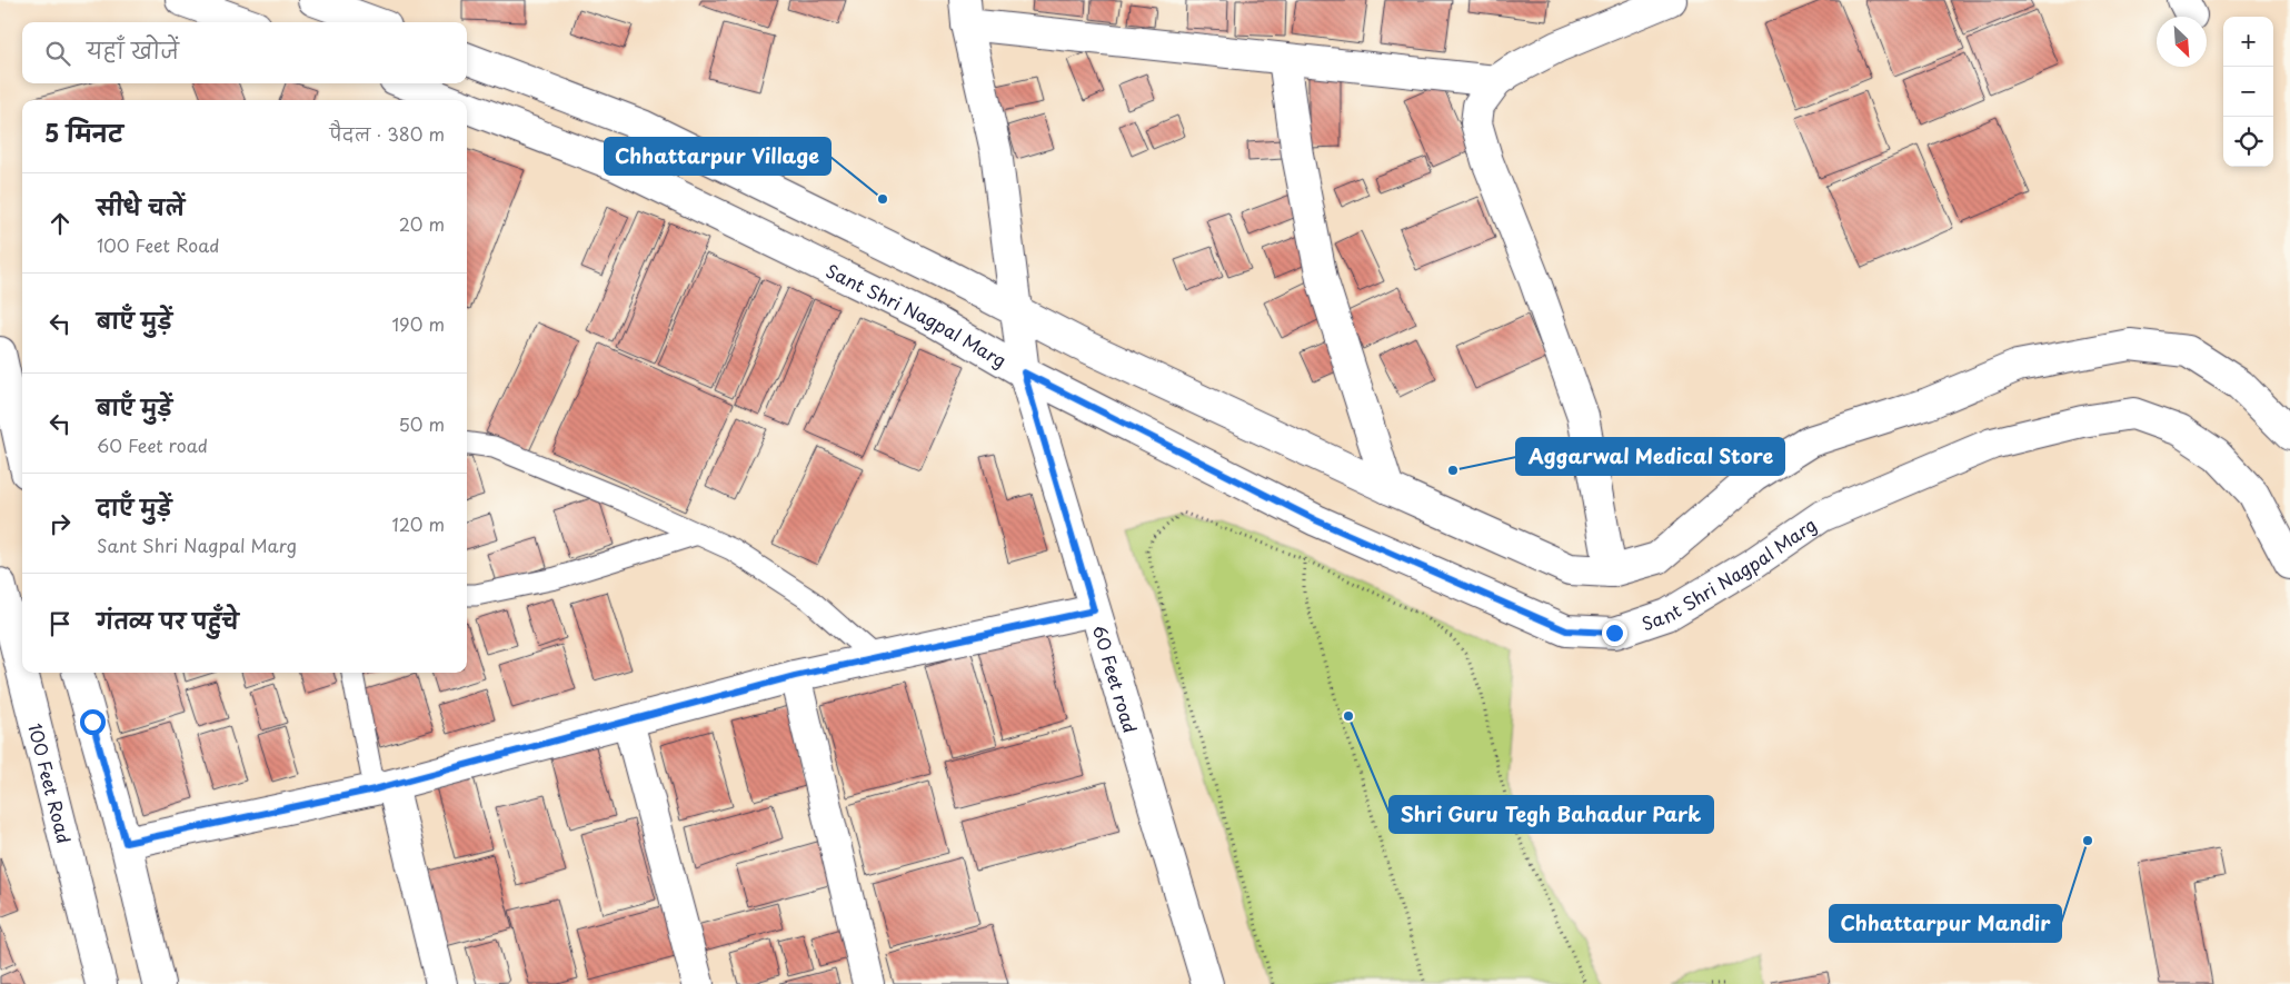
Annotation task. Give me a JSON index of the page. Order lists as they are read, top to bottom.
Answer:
{
  "streets": {
    "street": ["Sant Shri Nagpal Marg", "60 Feet road", "100 Feet Road"]
  },
  "crossings": [
    ["Sant Shri Nagpal Marg", "60 Feet road"]
  ],
  "places": [
    "Chhattarpur Village",
    "Aggarwal Medical Store",
    "Shri Guru Tegh Bahadur Park",
    "Chhattarpur Mandir"
  ],
  "north": "bottom right",
  "page": {
    "map_buttons": ["+", "−"],
    "search": "यहाँ खोजें",
    "heading": ["5 मिनट", "पैदल · 380 m"],
    "list": [
      ["सीधे चलें", "100 Feet Road", "20 m"],
      ["बाएँ मुड़ें", "190 m"],
      ["बाएँ मुड़ें", "60 Feet road", "50 m"],
      ["दाएँ मुड़ें", "Sant Shri Nagpal Marg", "120 m"],
      "गंतव्य पर पहुँचे"
    ]
  }
}
